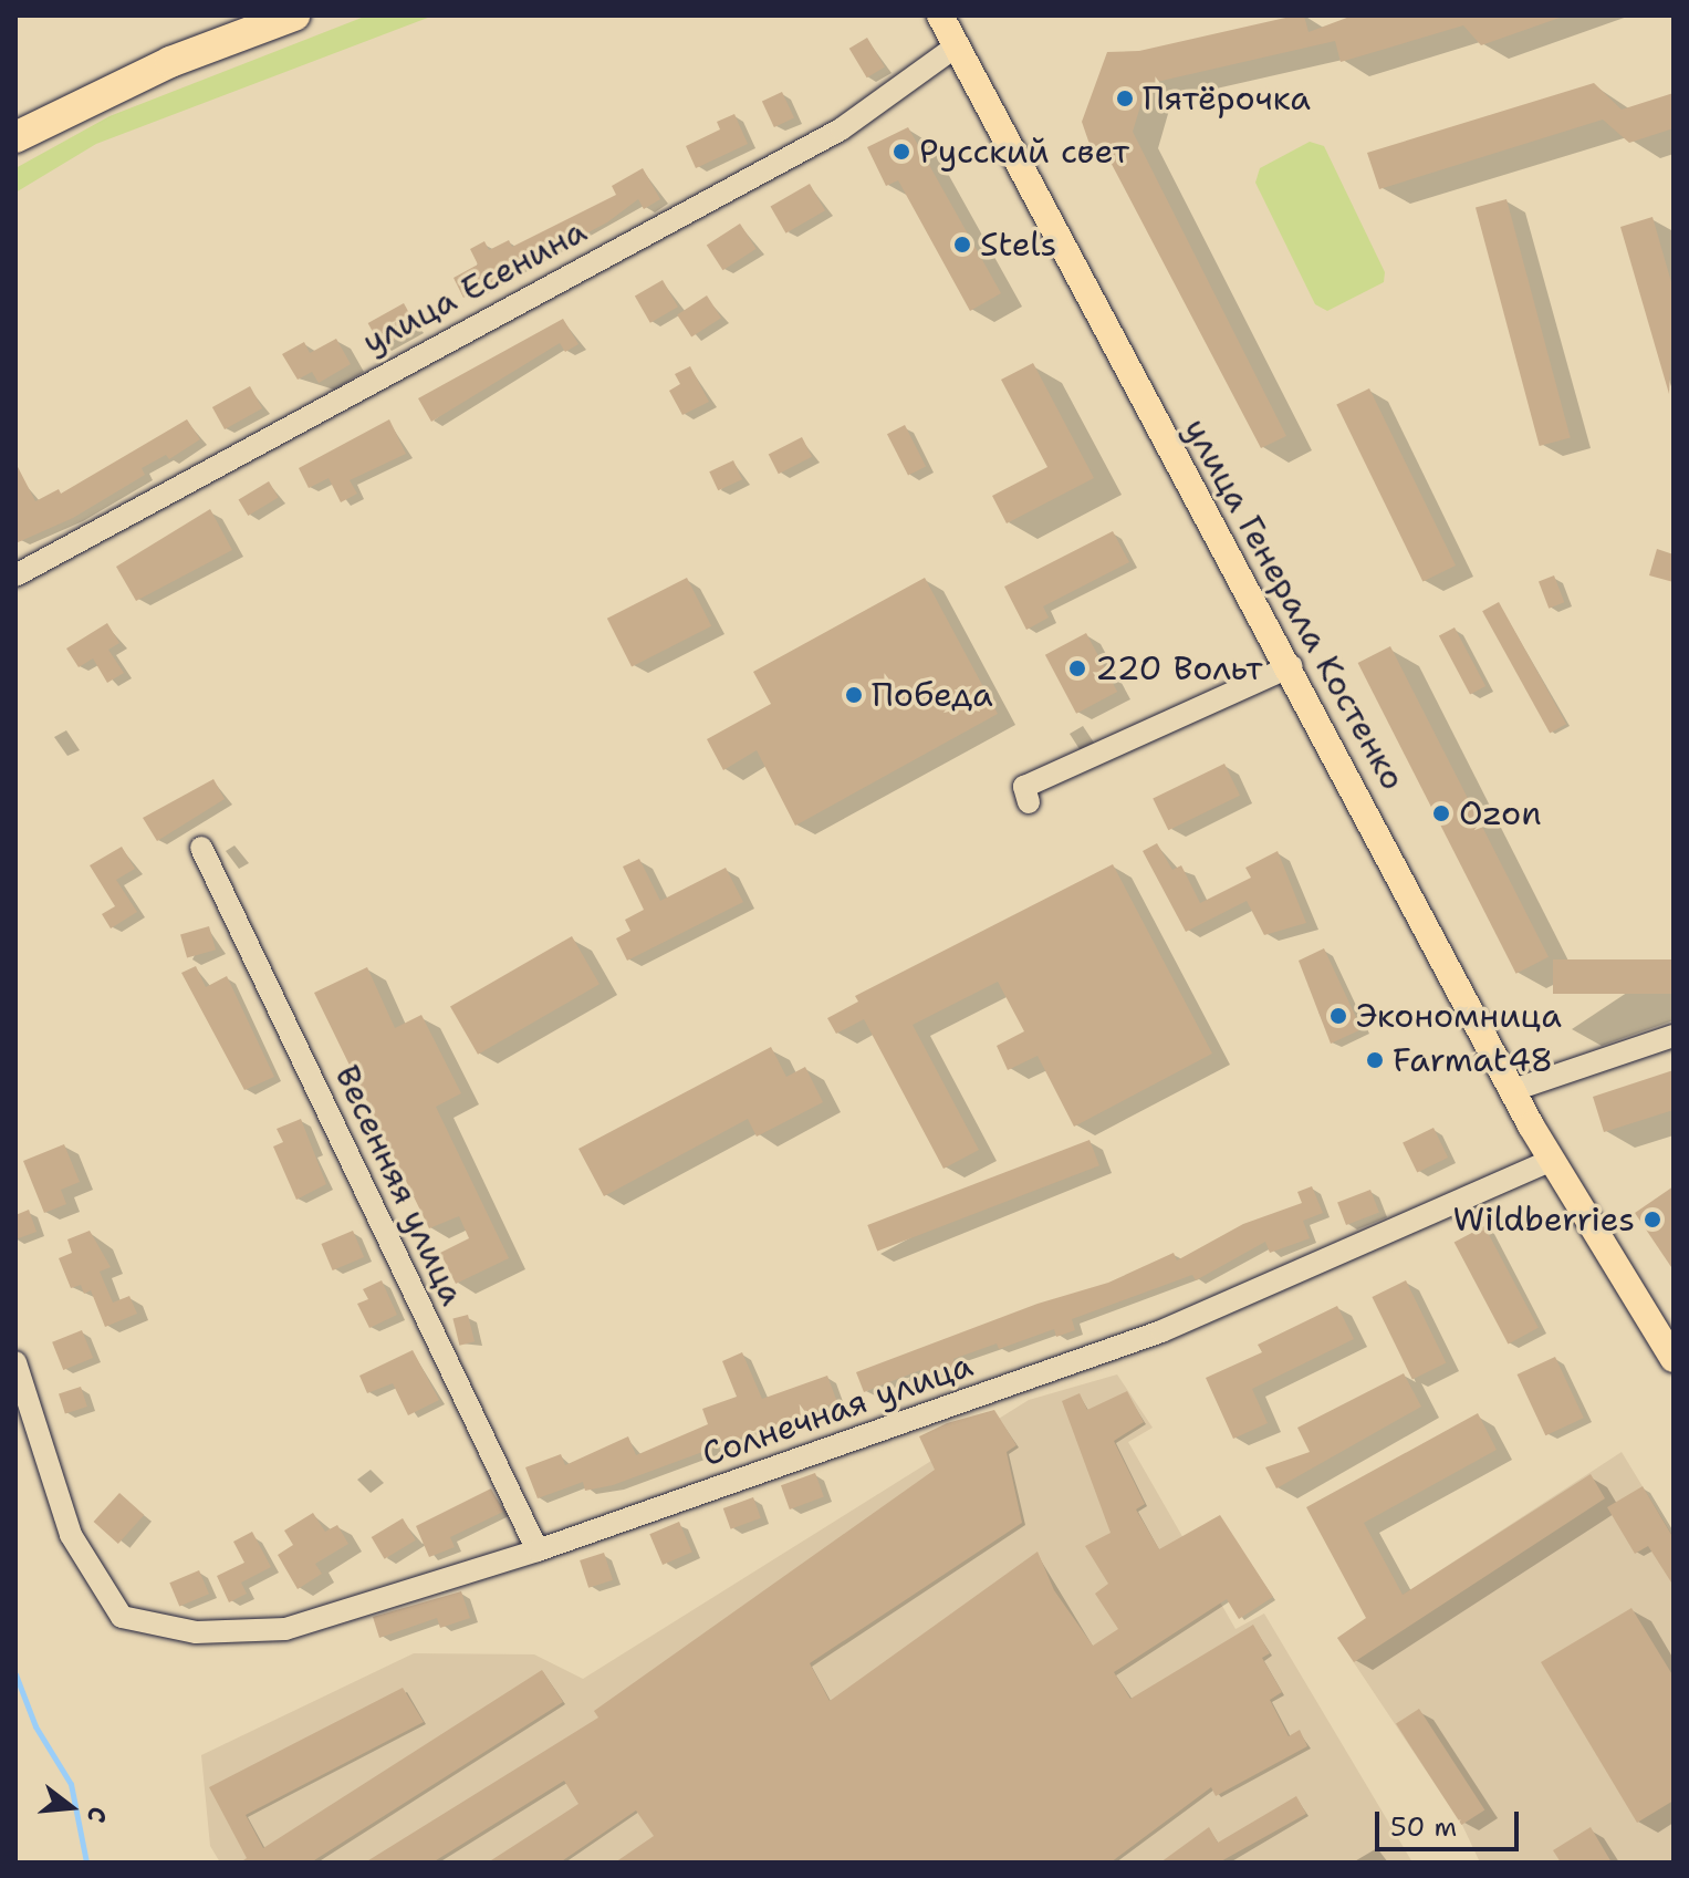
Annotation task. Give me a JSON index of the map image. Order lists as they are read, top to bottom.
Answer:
{
  "streets": {
    "main road": ["улица Генерала Костенко"],
    "street": ["улица Есенина", "Весенняя улица", "Солнечная улица"]
  },
  "crossings": [
    ["улица Есенина", "улица Генерала Костенко"],
    ["улица Генерала Костенко", "Солнечная улица"],
    ["Весенняя улица", "Солнечная улица"]
  ],
  "places": [
    "Пятёрочка",
    "Русский свет",
    "Stels",
    "220 Вольт",
    "Победа",
    "Ozon",
    "Экономница",
    "Farmat48",
    "Wildberries"
  ],
  "scale_bar": "50 m",
  "north": "right"
}
